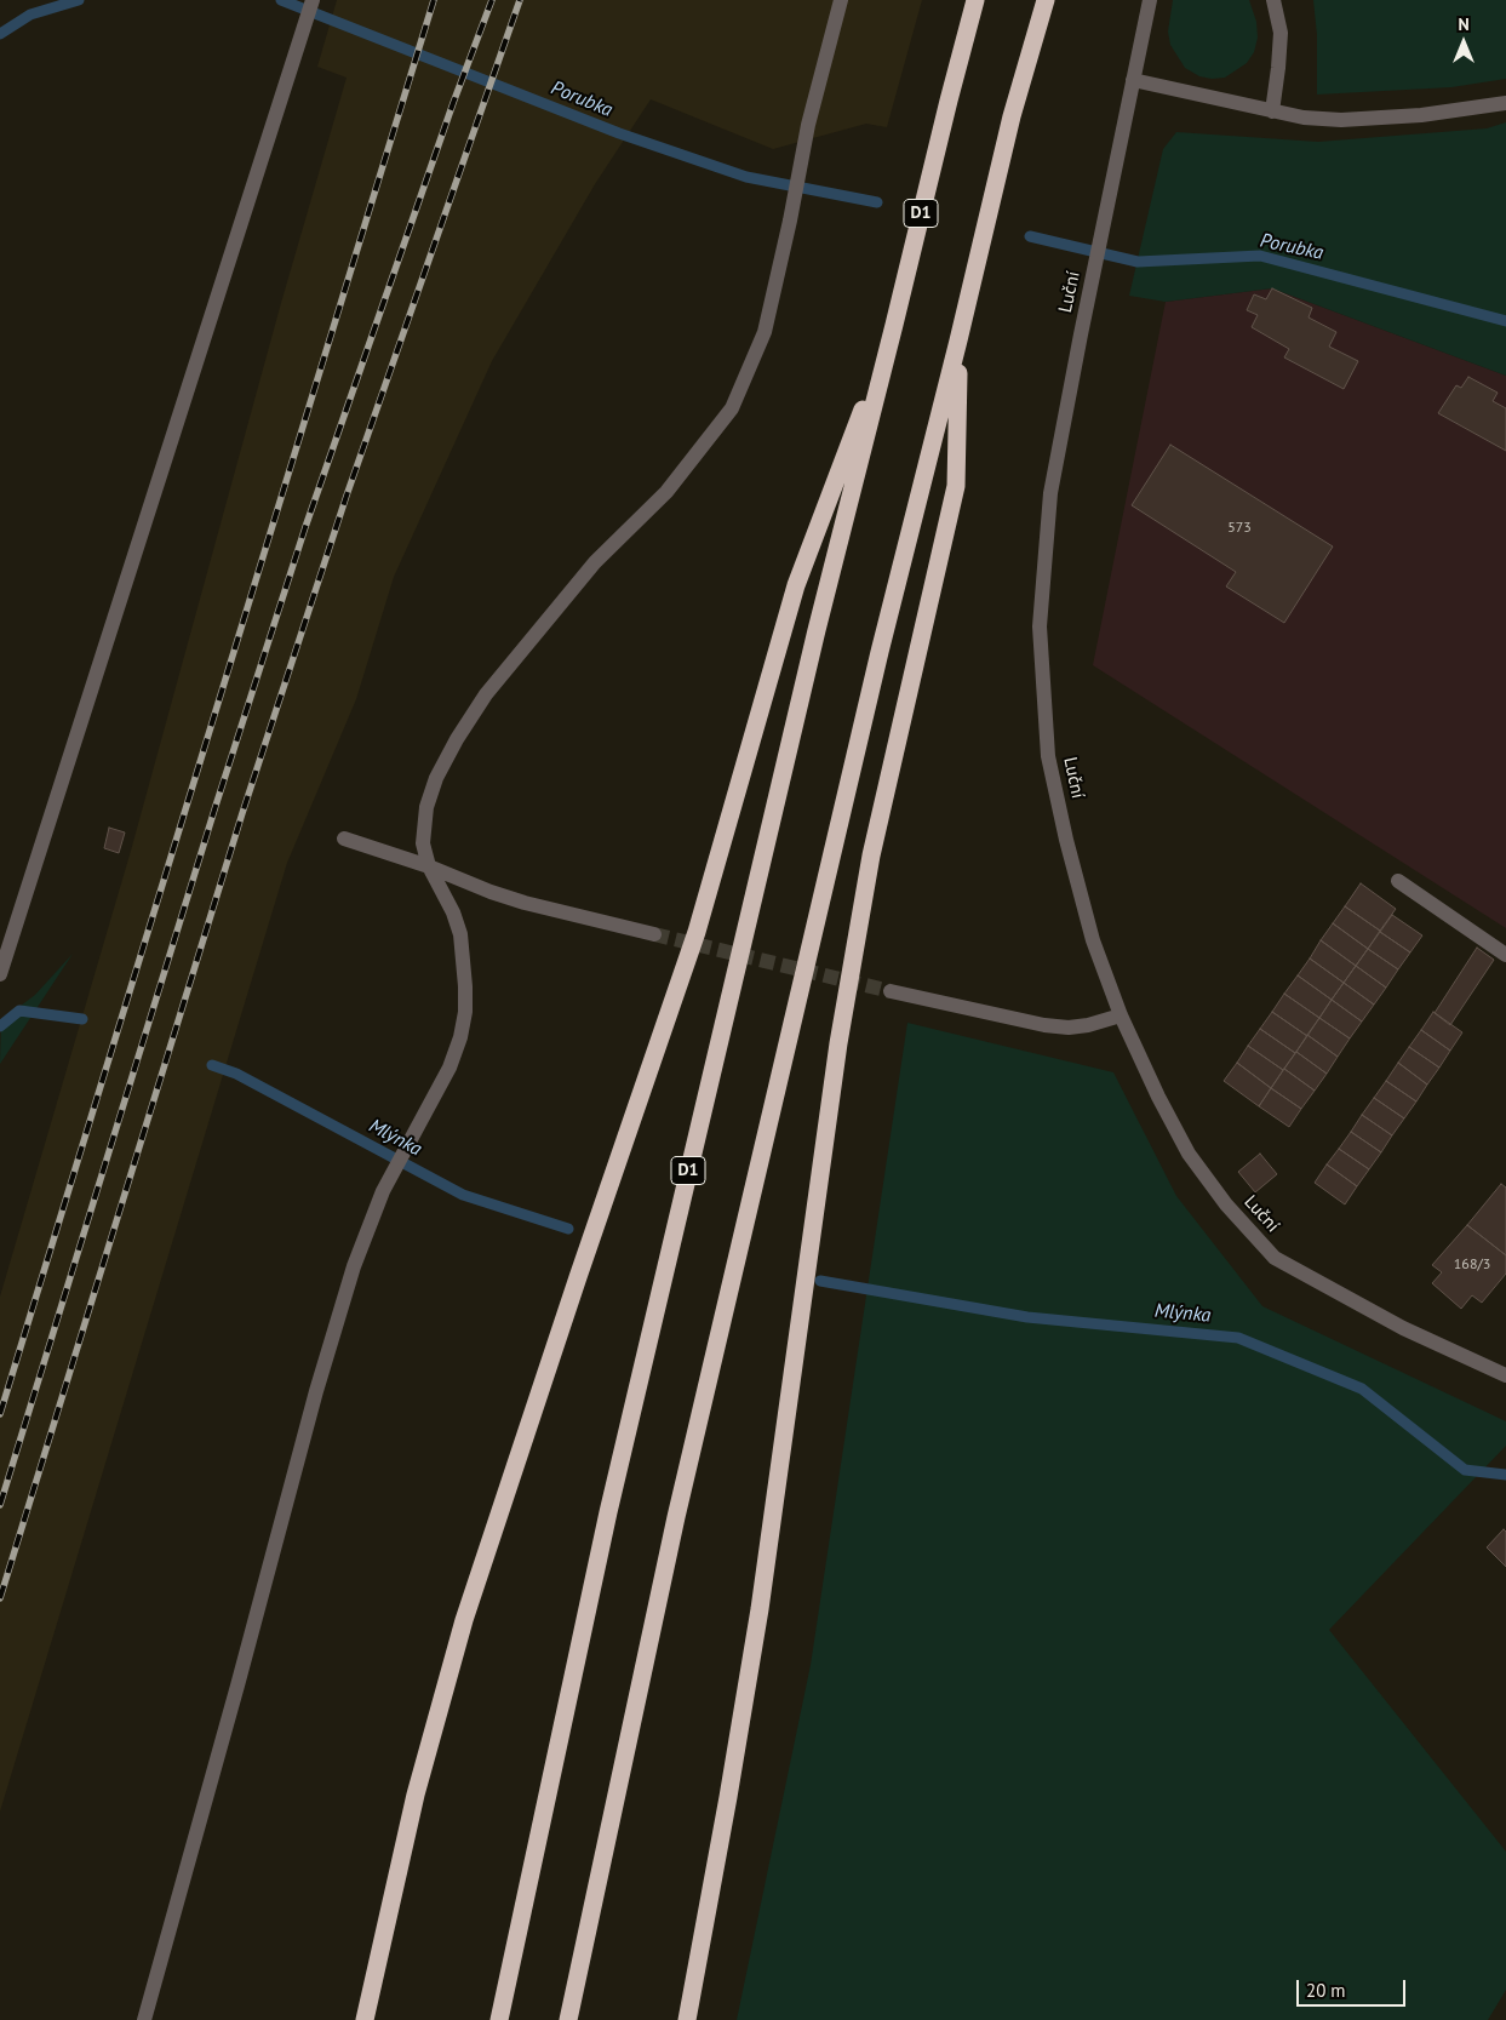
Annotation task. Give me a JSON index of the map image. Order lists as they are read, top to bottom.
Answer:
{
  "streets": {
    "highway": ["D1"],
    "street": ["Luční"]
  },
  "water": ["Porubka", "Mlýnka"],
  "house_numbers": ["573", "168/3"],
  "scale_bar": "20 m",
  "north": "top"
}
